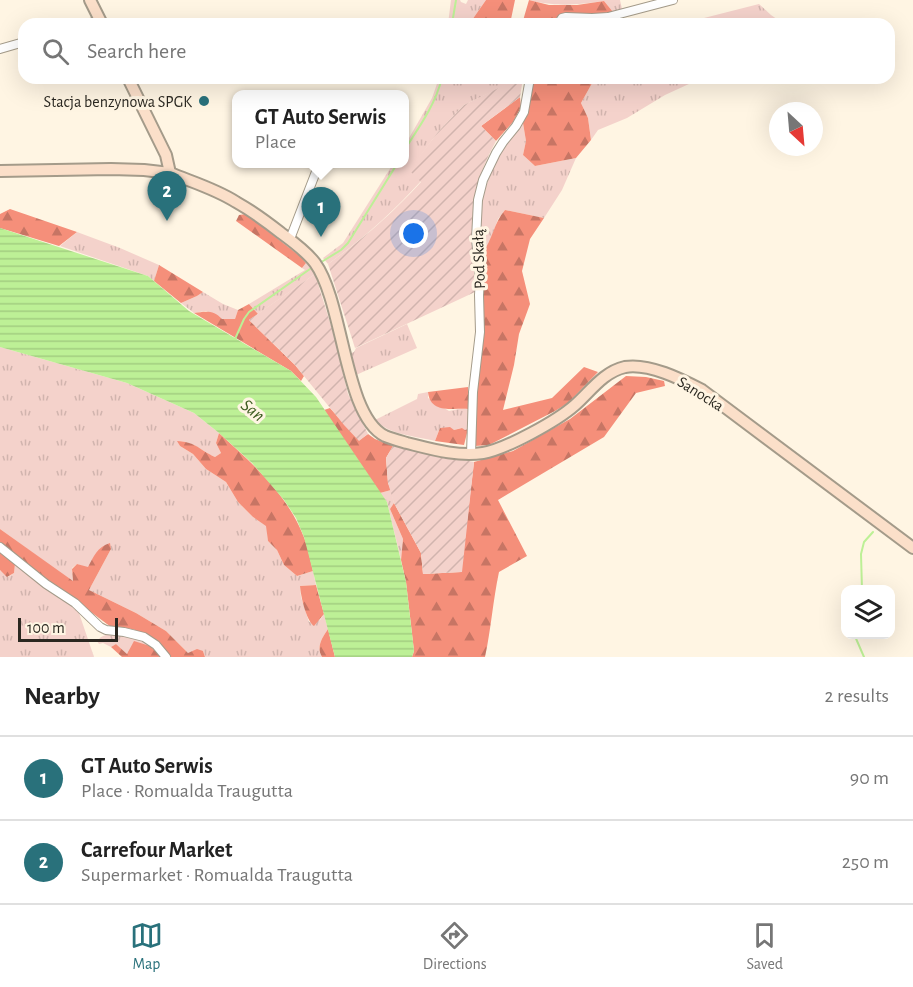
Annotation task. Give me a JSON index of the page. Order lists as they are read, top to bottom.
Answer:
{
  "streets": {
    "street": ["Pod Skałą", "Sanocka"]
  },
  "crossings": [
    ["Pod Skałą", "Sanocka"]
  ],
  "water": ["San"],
  "places": ["Stacja benzynowa SPGK"],
  "scale_bar": "100 m",
  "north": "bottom right",
  "page": {
    "search": "Search here",
    "popup": ["GT Auto Serwis", "Place"],
    "pins": ["2", "1"],
    "scale": "100 m",
    "heading": ["Nearby", "2 results"],
    "list": [
      {
        "mark": "1",
        "name": "GT Auto Serwis",
        "note": "Place · Romualda Traugutta",
        "value": "90 m"
      },
      {
        "mark": "2",
        "name": "Carrefour Market",
        "note": "Supermarket · Romualda Traugutta",
        "value": "250 m"
      }
    ],
    "nav": ["Map", "Directions", "Saved"]
  }
}
